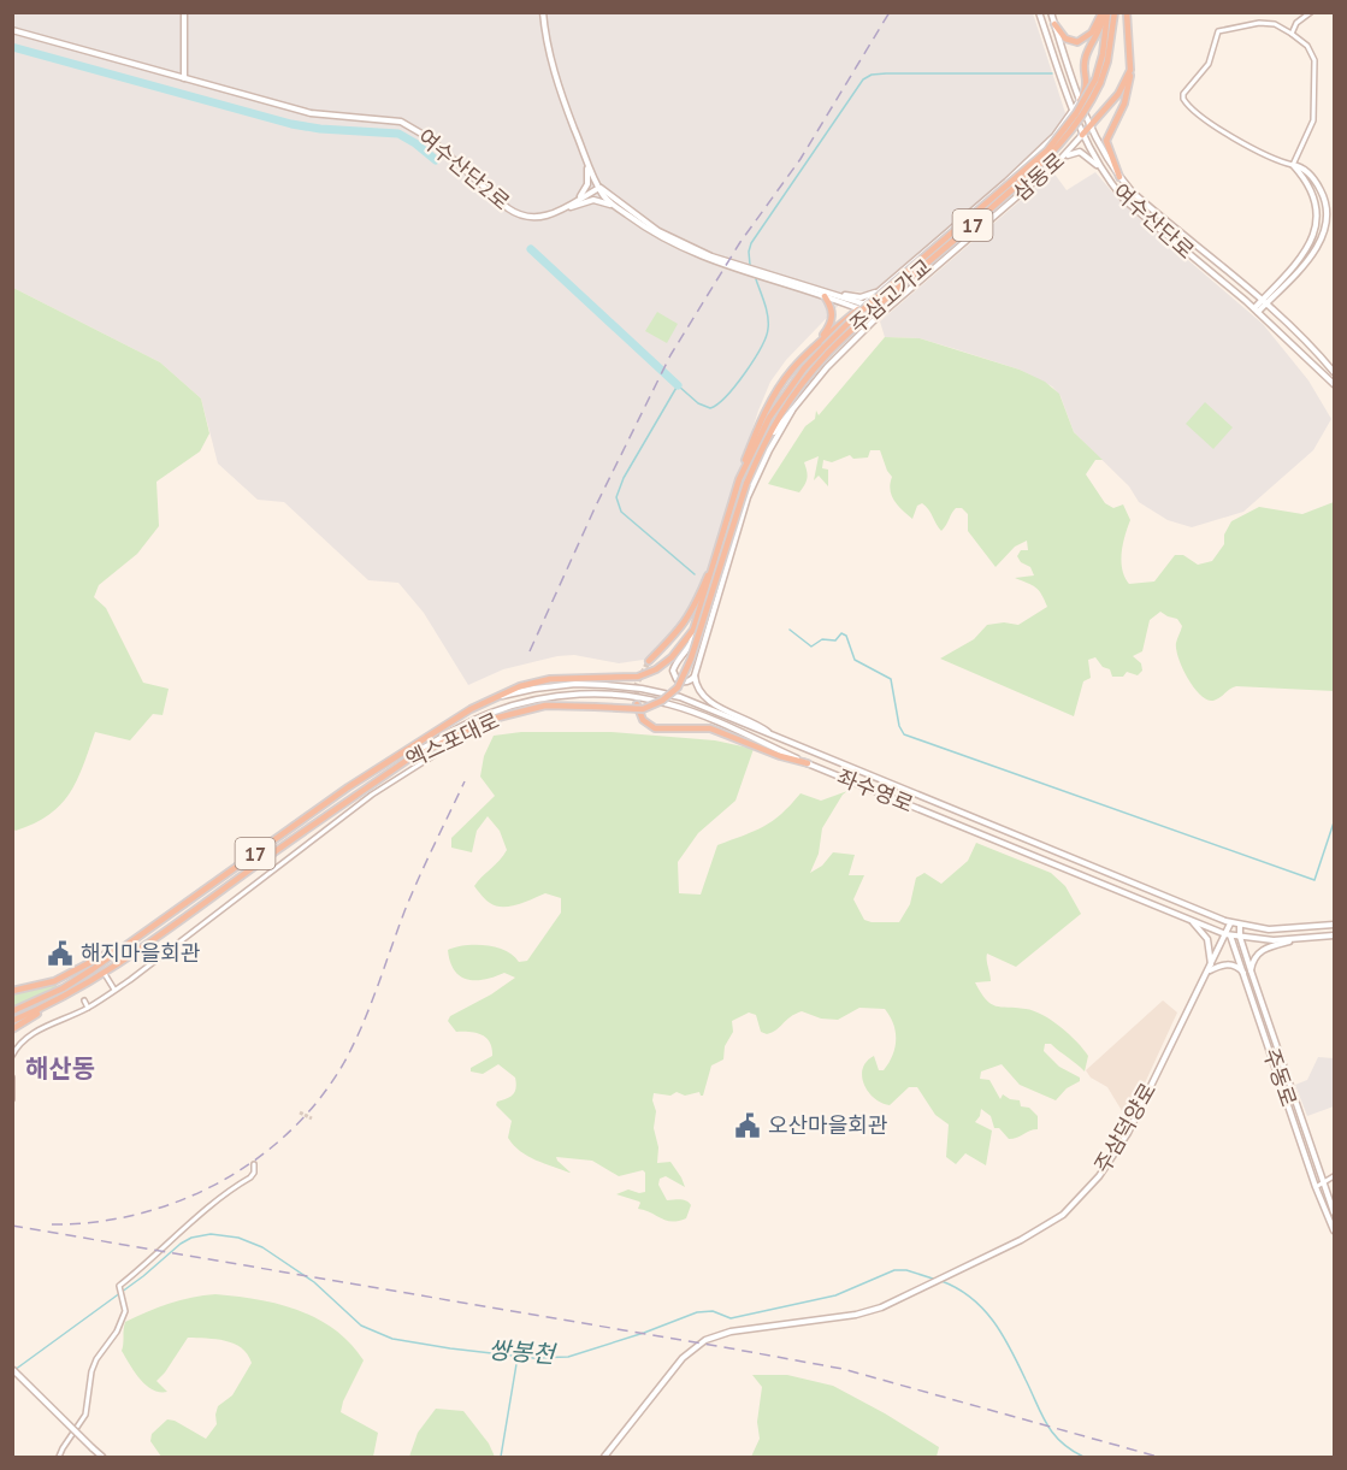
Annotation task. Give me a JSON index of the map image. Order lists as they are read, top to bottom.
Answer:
{
  "streets": {
    "highway": ["17", "주삼고가교", "엑스포대로"],
    "street": [
      "여수산단2로",
      "삼동로",
      "여수산단로",
      "좌수영로",
      "주동로",
      "주삼덕양로"
    ]
  },
  "crossings": [
    ["삼동로", "여수산단로"],
    ["17", "주삼고가교"],
    ["주삼고가교", "엑스포대로"],
    ["엑스포대로", "좌수영로"],
    ["좌수영로", "주동로"],
    ["좌수영로", "주삼덕양로"],
    ["주동로", "주삼덕양로"]
  ],
  "districts": ["해산동"],
  "water": ["쌍봉천"],
  "places": {
    "public building": ["해지마을회관", "오산마을회관"]
  }
}
